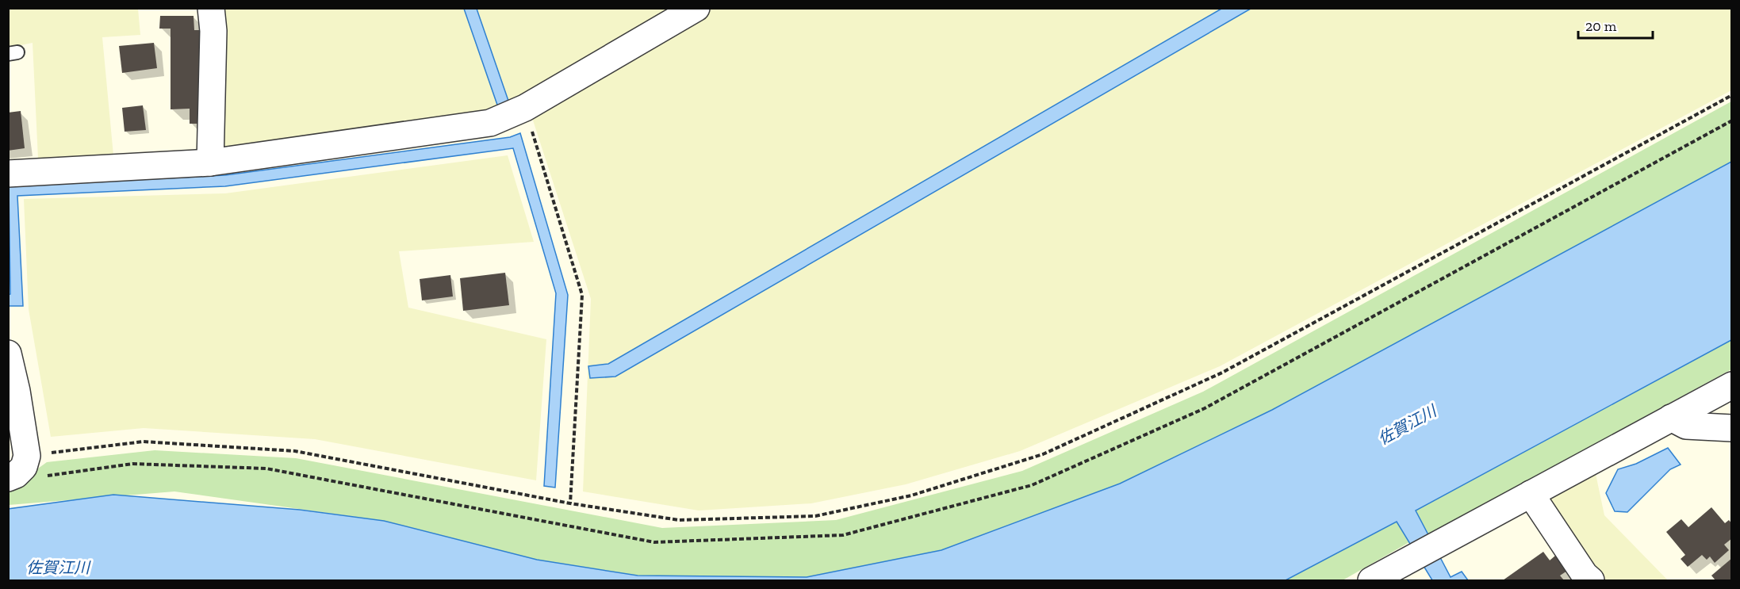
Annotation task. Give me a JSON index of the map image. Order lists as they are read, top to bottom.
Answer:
{
  "water": ["佐賀江川"],
  "scale_bar": "20 m"
}
